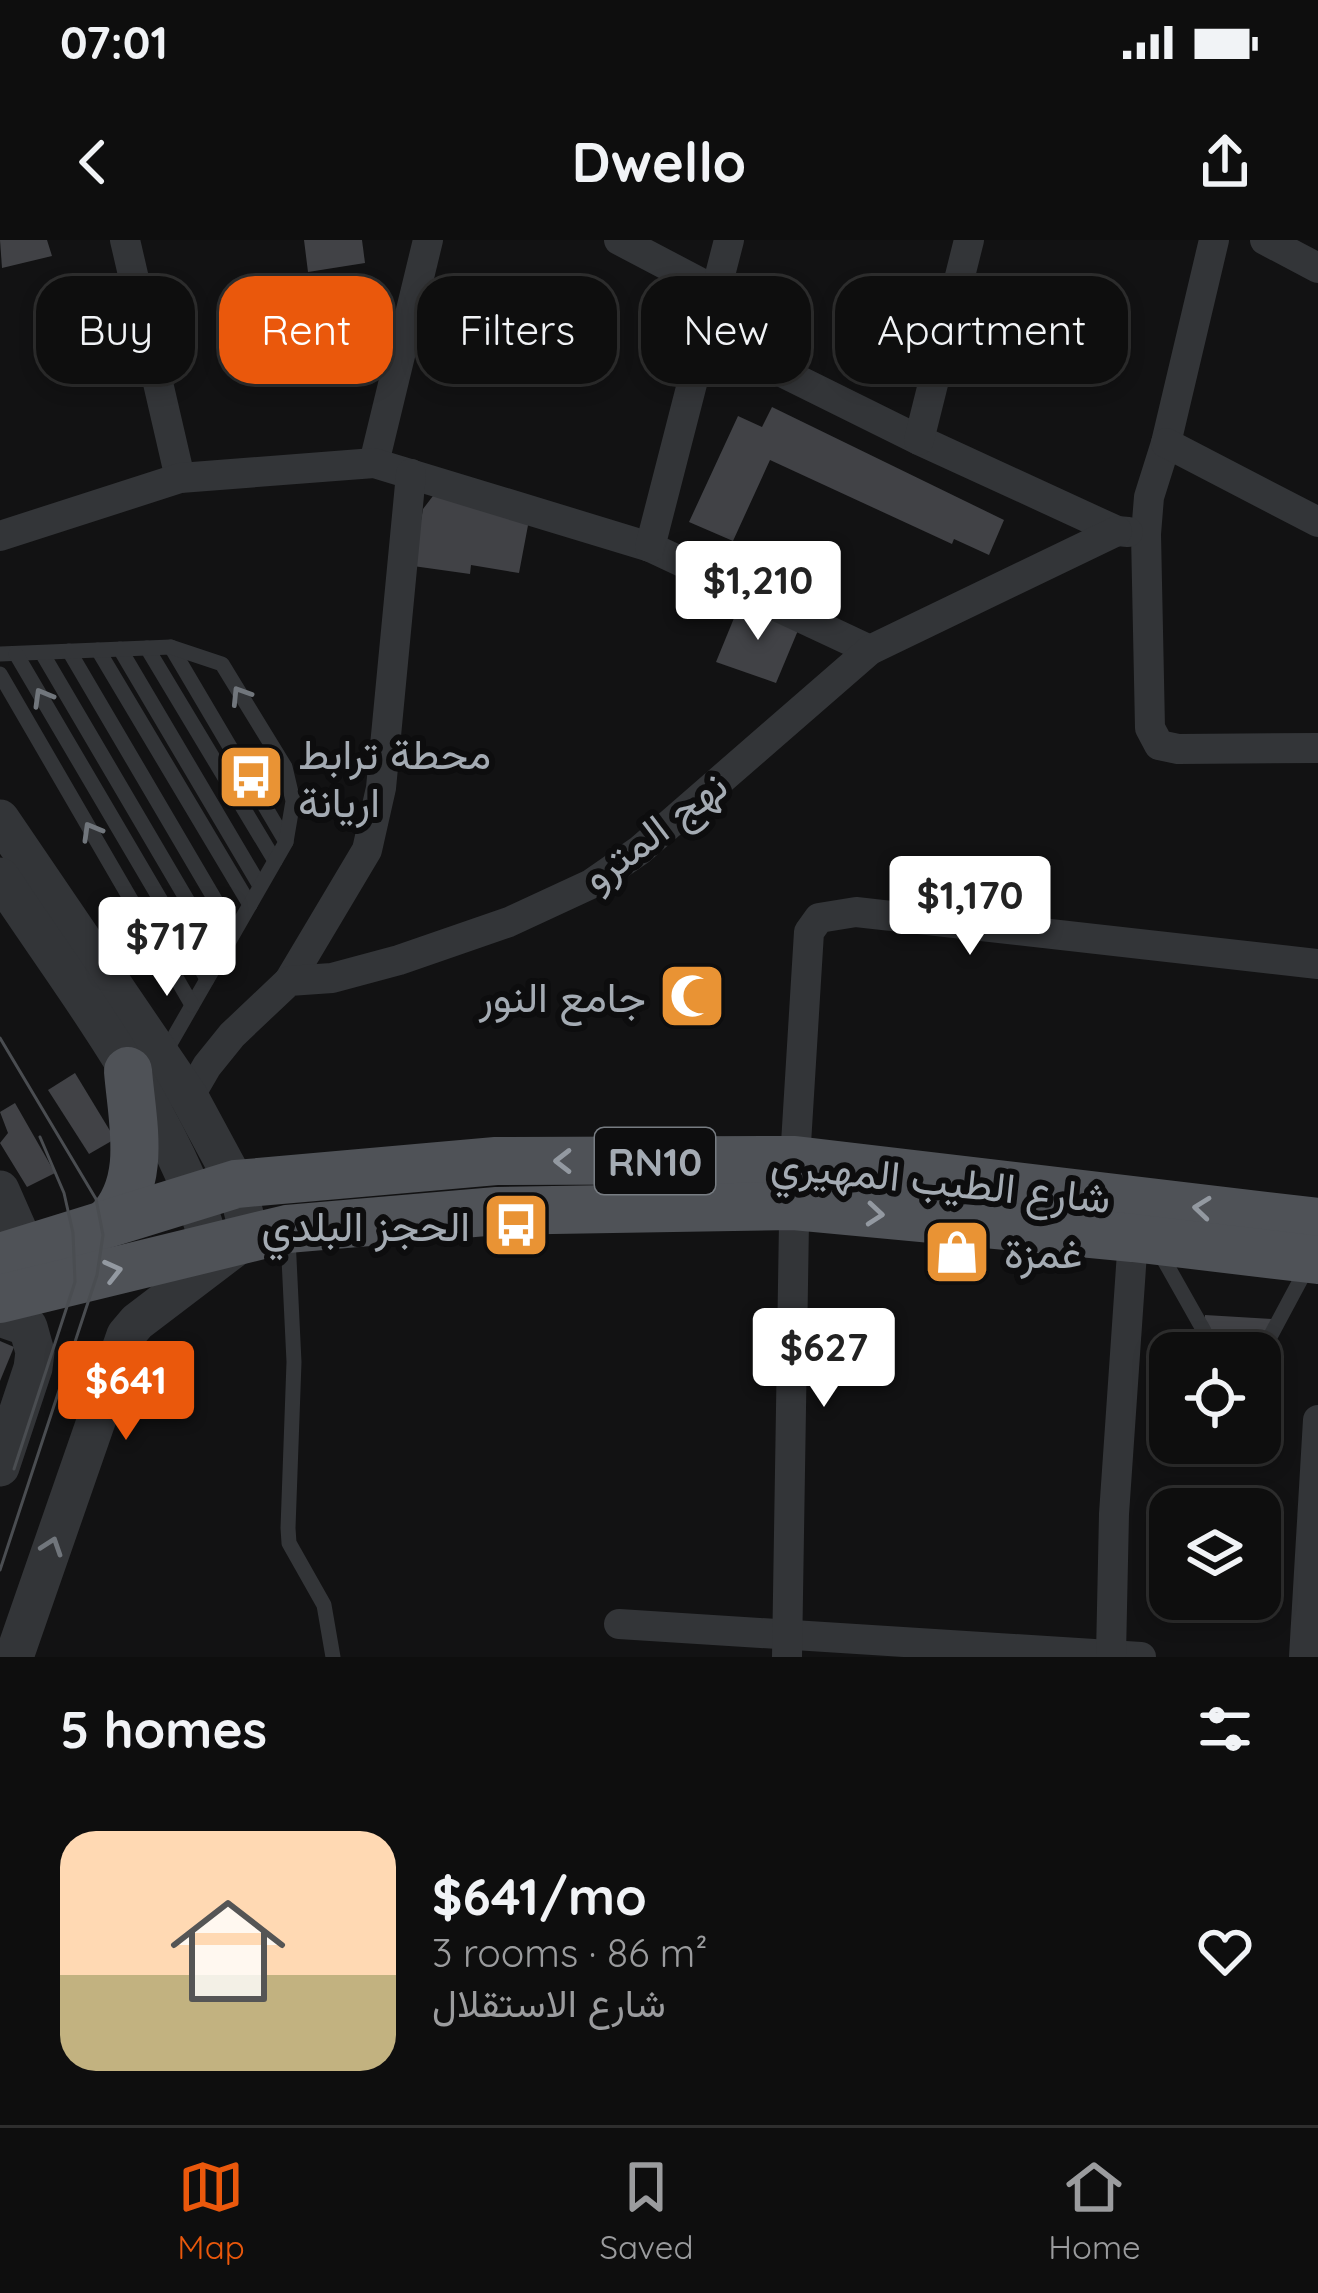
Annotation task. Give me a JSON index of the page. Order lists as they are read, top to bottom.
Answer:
{
  "streets": {
    "main road": ["RN10", "شارع الطيب المهيري"],
    "street": ["نهج المترو"]
  },
  "places": {
    "bus stop": ["محطة ترابط اريانة", "الحجز البلدي"],
    "mosque": ["جامع النور"],
    "shop": ["غمزة"]
  },
  "page": {
    "status": "07:01",
    "header": "Dwello",
    "chip": [
      "Buy",
      "Rent",
      "Filters",
      "New",
      "Apartment"
    ],
    "price": [
      "$1,210",
      "$1,170",
      "$717",
      "$627",
      "$641"
    ],
    "heading": "5 homes",
    "list": [
      {
        "name": "$641/mo",
        "note": "3 rooms · 86 m² · شارع الاستقلال"
      }
    ],
    "tabs": ["Map", "Saved", "Home"]
  }
}
